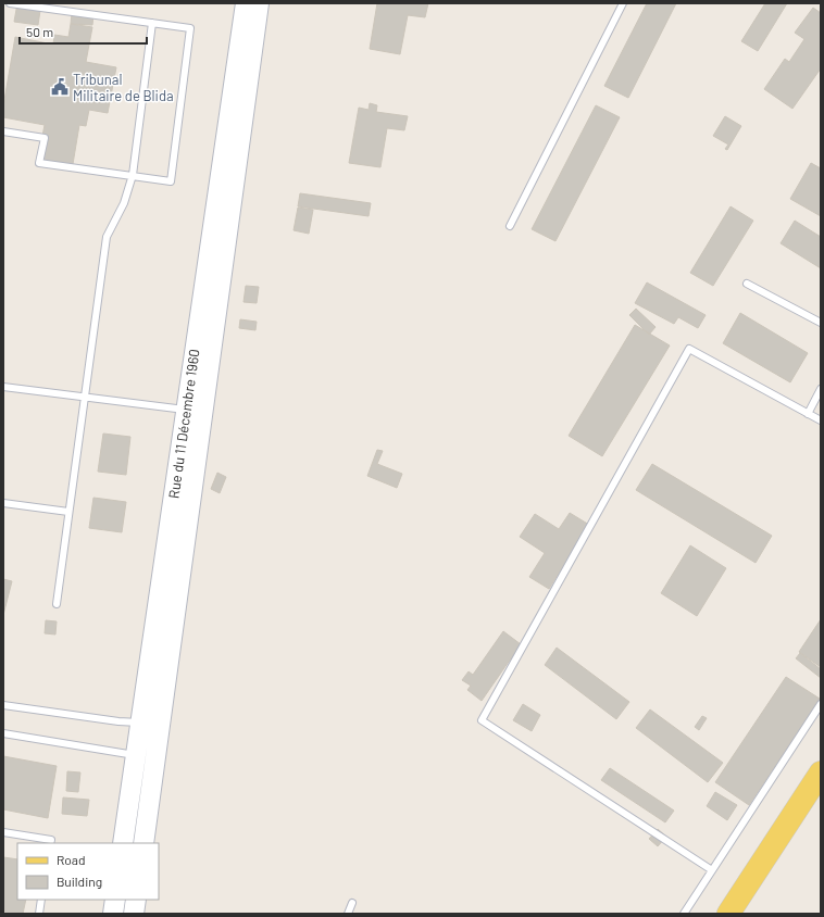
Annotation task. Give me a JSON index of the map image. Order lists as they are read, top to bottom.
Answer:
{
  "streets": {
    "main road": ["Rue du 11 Décembre 1960"]
  },
  "places": {
    "public building": ["Tribunal Militaire de Blida"]
  },
  "legend": ["Road", "Building"],
  "scale_bar": "50 m"
}
